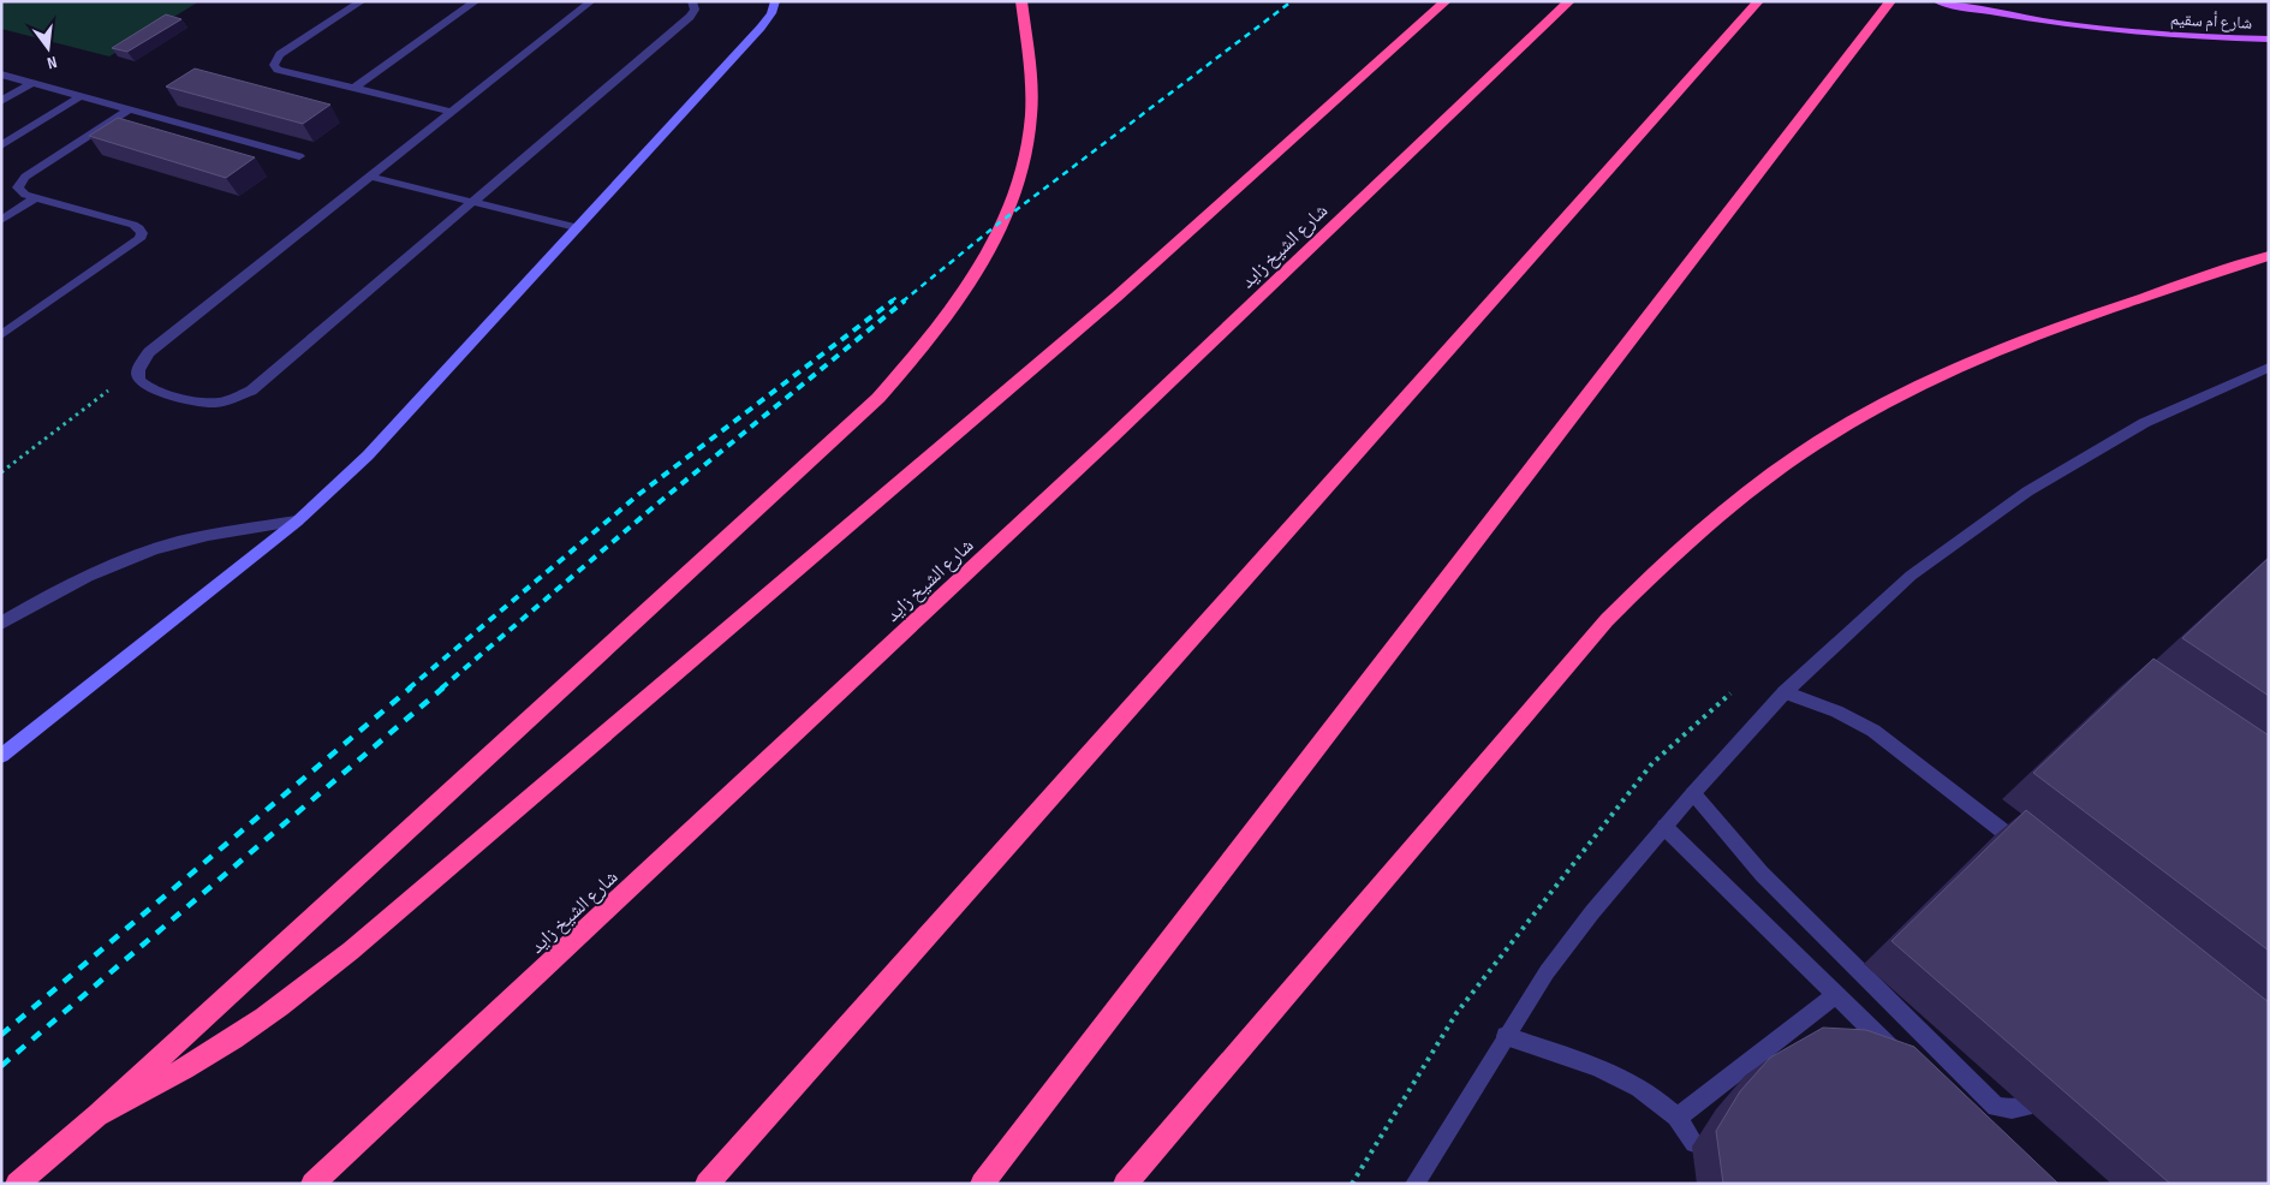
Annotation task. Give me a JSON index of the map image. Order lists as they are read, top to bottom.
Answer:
{
  "streets": {
    "highway": ["شارع الشيخ زايد"],
    "main road": ["شارع أم سقيم"]
  },
  "north": "bottom"
}
